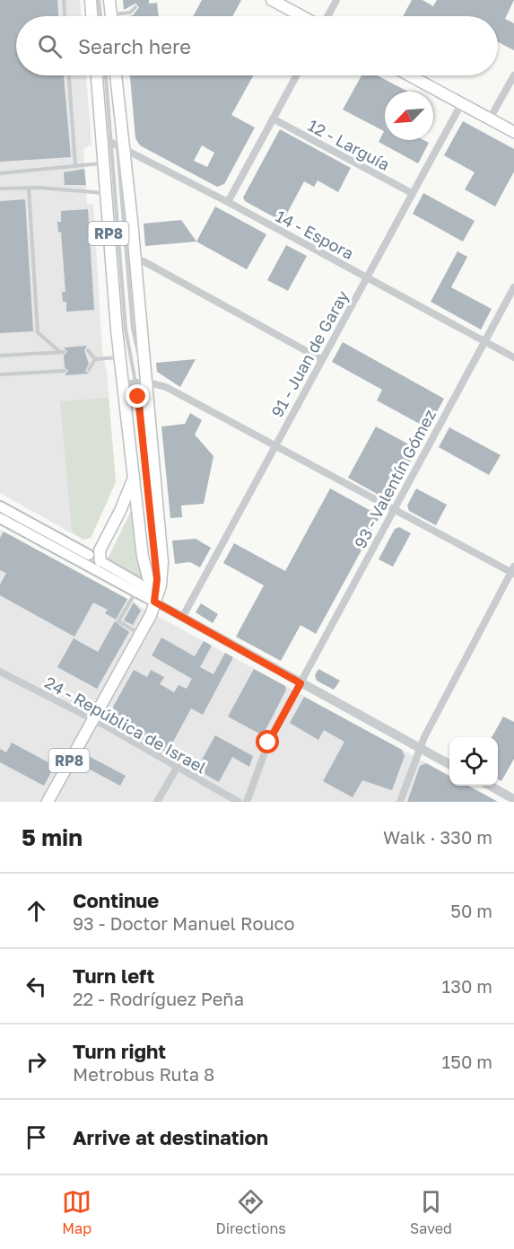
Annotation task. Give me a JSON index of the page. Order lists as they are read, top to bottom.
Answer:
{
  "streets": {
    "main road": ["RP8"],
    "street": [
      "12 - Larguía",
      "14 - Espora",
      "91 - Juan de Garay",
      "93 - Valentín Gómez",
      "24 - República de Israel"
    ]
  },
  "crossings": [
    ["12 - Larguía", "91 - Juan de Garay"],
    ["RP8", "14 - Espora"],
    ["RP8", "24 - República de Israel"],
    ["14 - Espora", "91 - Juan de Garay"],
    ["14 - Espora", "93 - Valentín Gómez"]
  ],
  "north": "bottom left",
  "page": {
    "search": "Search here",
    "heading": ["5 min", "Walk · 330 m"],
    "list": [
      ["Continue", "93 - Doctor Manuel Rouco", "50 m"],
      ["Turn left", "22 - Rodríguez Peña", "130 m"],
      ["Turn right", "Metrobus Ruta 8", "150 m"],
      "Arrive at destination"
    ],
    "nav": ["Map", "Directions", "Saved"]
  }
}
